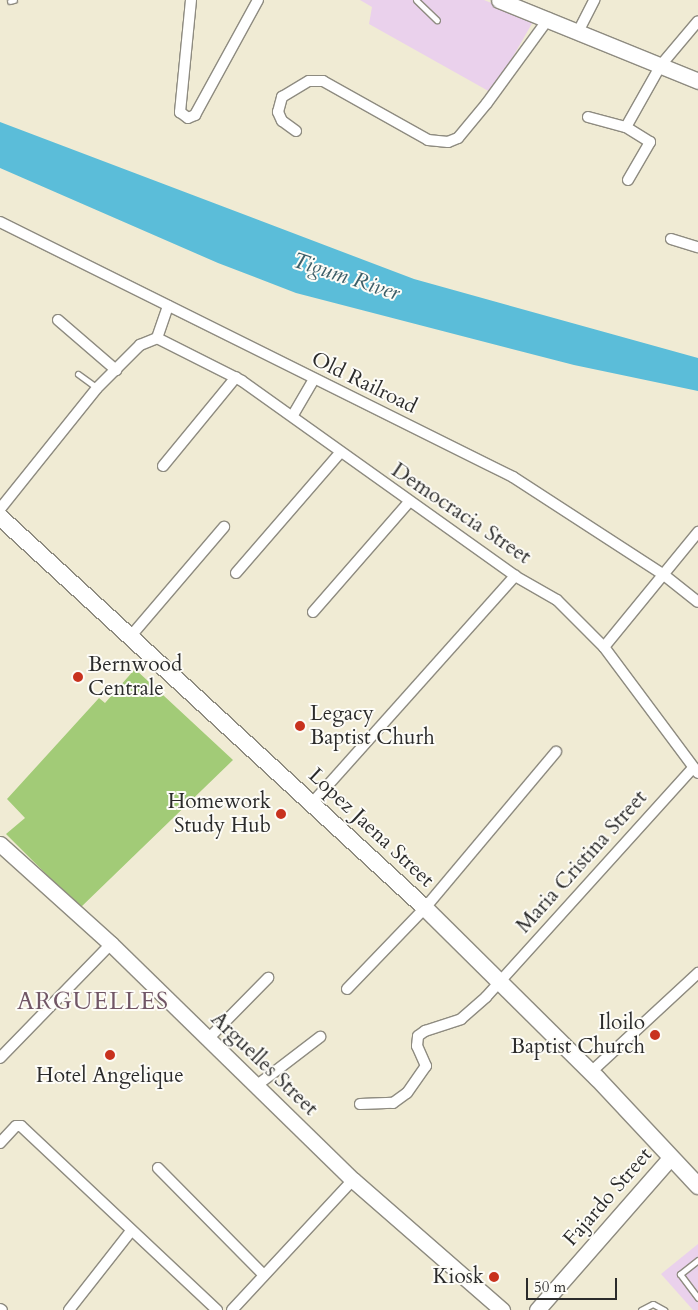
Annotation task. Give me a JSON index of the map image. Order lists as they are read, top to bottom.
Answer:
{
  "streets": {
    "main road": ["Lopez Jaena Street"],
    "street": [
      "Old Railroad",
      "Democracia Street",
      "Maria Cristina Street",
      "Arguelles Street",
      "Fajardo Street"
    ]
  },
  "crossings": [
    ["Democracia Street", "Maria Cristina Street"],
    ["Lopez Jaena Street", "Maria Cristina Street"],
    ["Lopez Jaena Street", "Fajardo Street"]
  ],
  "districts": ["ARGUELLES"],
  "water": ["Tigum River"],
  "places": [
    "Bernwood Centrale",
    "Legacy Baptist Churh",
    "Homework Study Hub",
    "Iloilo Baptist Church",
    "Hotel Angelique",
    "Kiosk"
  ],
  "scale_bar": "50 m"
}
